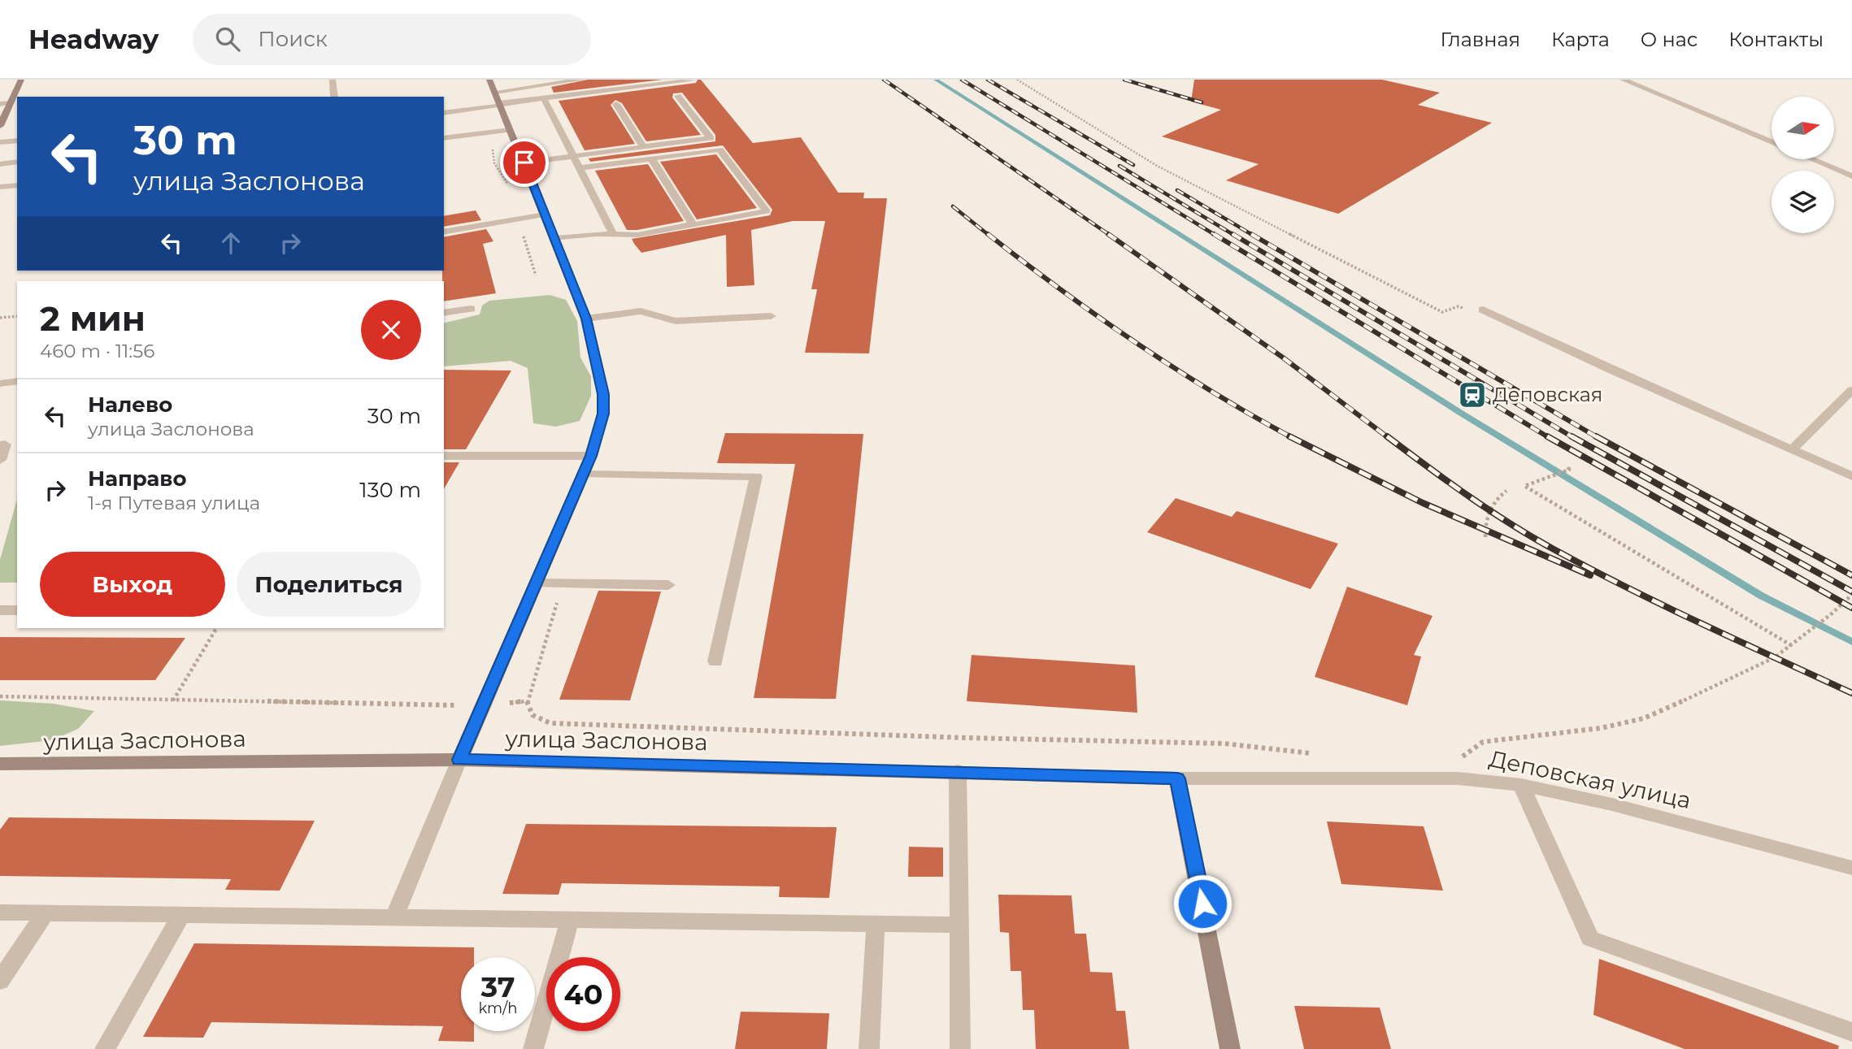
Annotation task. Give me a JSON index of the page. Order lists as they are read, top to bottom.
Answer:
{
  "streets": {
    "street": ["улица Заслонова", "Деповская улица"]
  },
  "crossings": [
    ["улица Заслонова", "Деповская улица"]
  ],
  "places": {
    "station": ["Деповская"]
  },
  "north": "right",
  "page": {
    "header": "Headway",
    "search": "Поиск",
    "nav": [
      "Главная",
      "Карта",
      "О нас",
      "Контакты"
    ],
    "turn": ["30 m", "улица Заслонова"],
    "heading": ["2 мин", "460 m · 11:56"],
    "list": [
      {
        "name": "Налево",
        "note": "улица Заслонова",
        "value": "30 m"
      },
      {
        "name": "Направо",
        "note": "1-я Путевая улица",
        "value": "130 m"
      }
    ],
    "buttons": ["Выход", "Поделиться"],
    "speed": "37 km/h",
    "limit": "40"
  }
}
